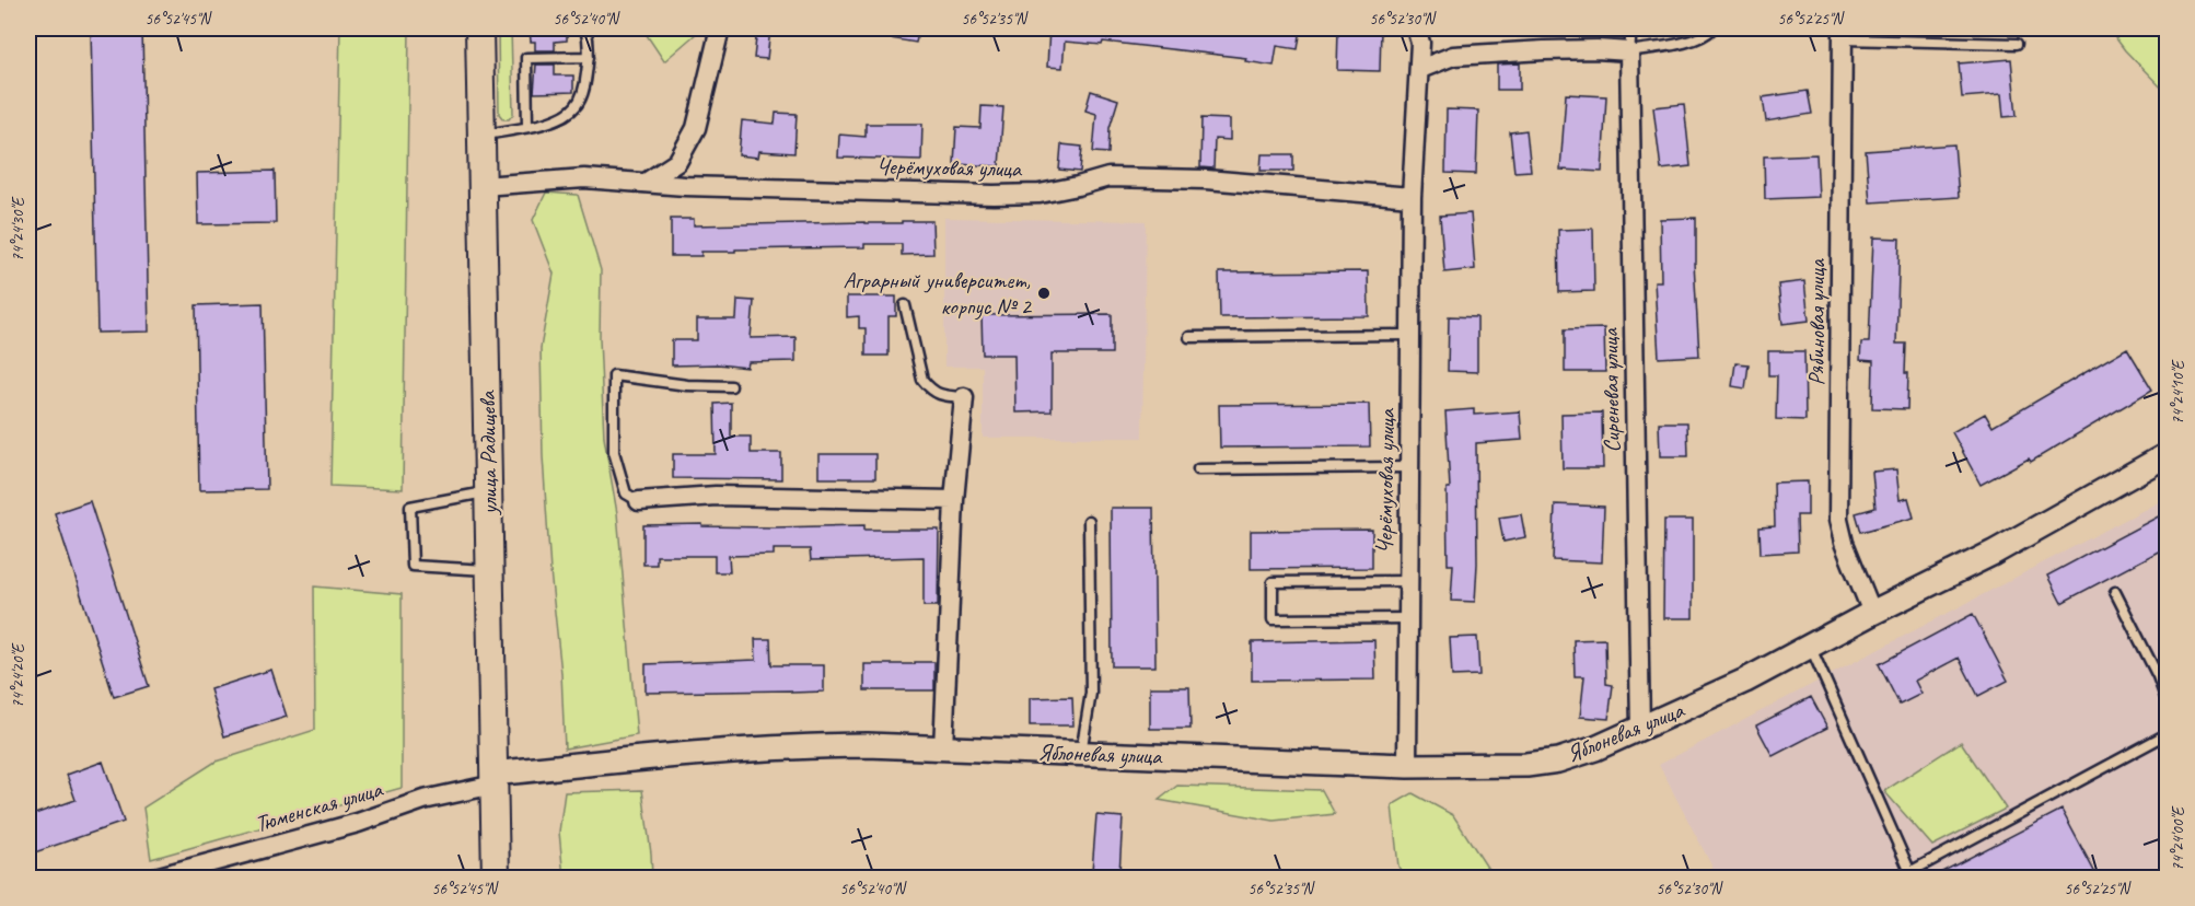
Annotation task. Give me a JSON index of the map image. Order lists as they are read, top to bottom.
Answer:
{
  "streets": {
    "main road": ["улица Радищева"],
    "street": [
      "Черёмуховая улица",
      "Рябиновая улица",
      "Сиреневая улица",
      "Яблоневая улица",
      "Тюменская улица"
    ]
  },
  "crossings": [
    ["Черёмуховая улица", "улица Радищева"],
    ["Черёмуховая улица", "Яблоневая улица"],
    ["Рябиновая улица", "Яблоневая улица"],
    ["Сиреневая улица", "Яблоневая улица"],
    ["улица Радищева", "Яблоневая улица"],
    ["улица Радищева", "Тюменская улица"],
    ["Яблоневая улица", "Тюменская улица"]
  ],
  "places": ["Аграрный университет, корпус № 2"],
  "coordinates": [
    "56°52'45\"N",
    "56°52'40\"N",
    "56°52'35\"N",
    "56°52'30\"N",
    "56°52'25\"N",
    "74°24'30\"E",
    "74°24'10\"E",
    "74°24'20\"E",
    "74°24'00\"E"
  ]
}
